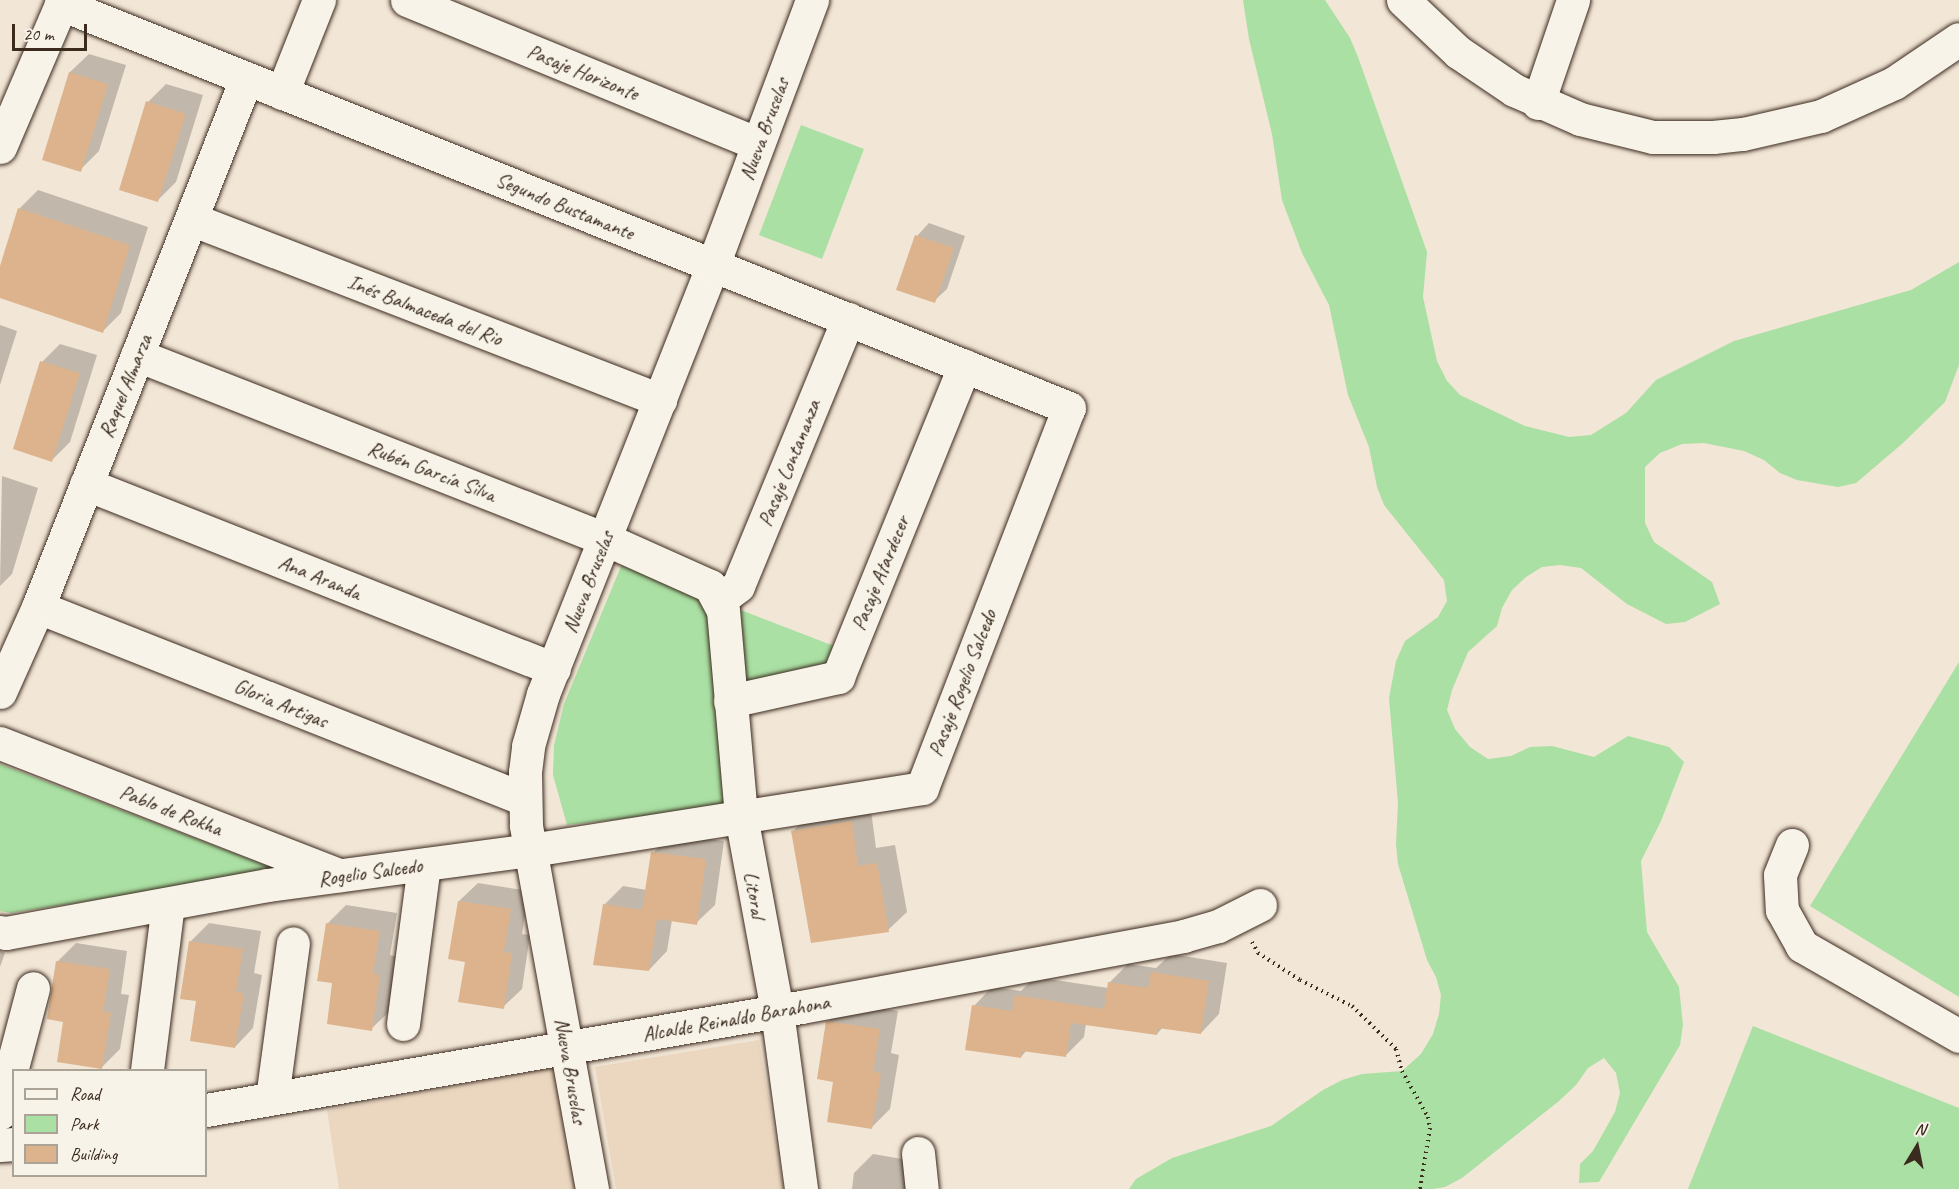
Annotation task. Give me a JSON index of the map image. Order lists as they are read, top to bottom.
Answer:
{
  "streets": {
    "street": [
      "Pasaje Horizonte",
      "Nueva Bruselas",
      "Segundo Bustamante",
      "Inés Balmaceda del Rio",
      "Raquel Almarza",
      "Pasaje Lontananza",
      "Rubén García Silva",
      "Pasaje Atardecer",
      "Ana Aranda",
      "Pasaje Rogelio Salcedo",
      "Gloria Artigas",
      "Pablo de Rokha",
      "Rogelio Salcedo",
      "Litoral",
      "Alcalde Reinaldo Barahona"
    ]
  },
  "crossings": [
    ["Pasaje Horizonte", "Nueva Bruselas"],
    ["Nueva Bruselas", "Segundo Bustamante"],
    ["Nueva Bruselas", "Inés Balmaceda del Rio"],
    ["Nueva Bruselas", "Rubén García Silva"],
    ["Nueva Bruselas", "Ana Aranda"],
    ["Nueva Bruselas", "Gloria Artigas"],
    ["Nueva Bruselas", "Rogelio Salcedo"],
    ["Nueva Bruselas", "Alcalde Reinaldo Barahona"],
    ["Segundo Bustamante", "Raquel Almarza"],
    ["Segundo Bustamante", "Pasaje Lontananza"],
    ["Segundo Bustamante", "Pasaje Atardecer"],
    ["Segundo Bustamante", "Pasaje Rogelio Salcedo"],
    ["Inés Balmaceda del Rio", "Raquel Almarza"],
    ["Raquel Almarza", "Rubén García Silva"],
    ["Raquel Almarza", "Ana Aranda"],
    ["Raquel Almarza", "Gloria Artigas"],
    ["Pasaje Lontananza", "Rubén García Silva"],
    ["Pasaje Lontananza", "Litoral"],
    ["Rubén García Silva", "Litoral"],
    ["Pasaje Atardecer", "Litoral"],
    ["Pasaje Rogelio Salcedo", "Rogelio Salcedo"],
    ["Pasaje Rogelio Salcedo", "Litoral"],
    ["Pablo de Rokha", "Rogelio Salcedo"],
    ["Rogelio Salcedo", "Litoral"],
    ["Litoral", "Alcalde Reinaldo Barahona"]
  ],
  "legend": ["Road", "Park", "Building"],
  "scale_bar": "20 m",
  "north": "top"
}
